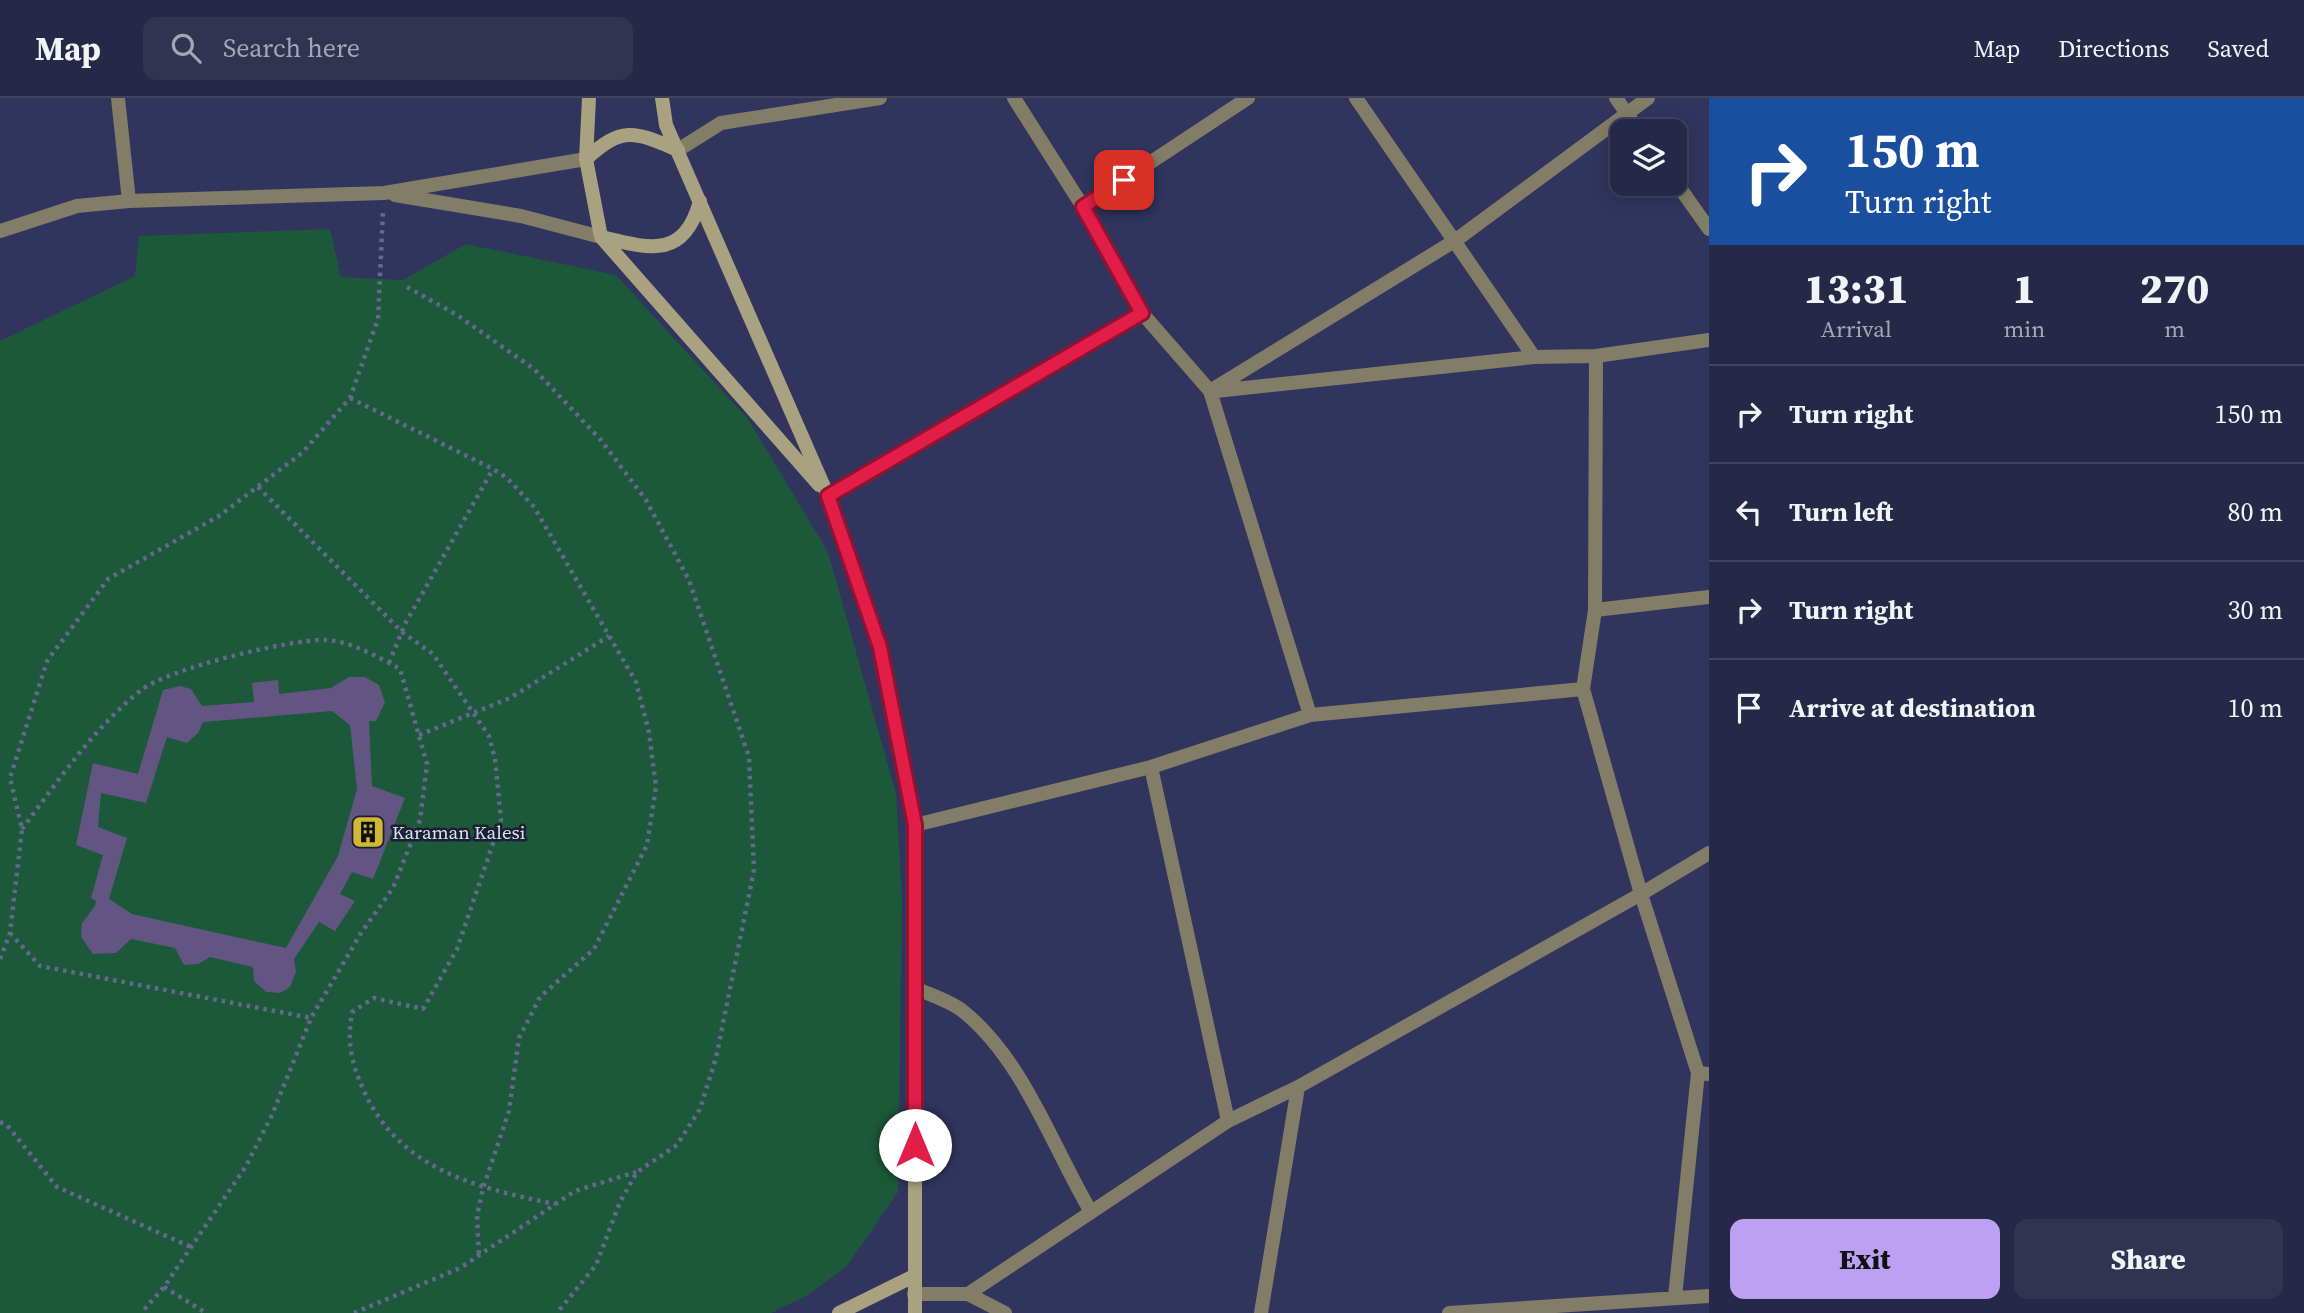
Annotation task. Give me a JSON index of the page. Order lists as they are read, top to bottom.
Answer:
{
  "places": {
    "building": ["Karaman Kalesi"]
  },
  "page": {
    "header": "Map",
    "search": "Search here",
    "nav": ["Map", "Directions", "Saved"],
    "turn": ["150 m", "Turn right"],
    "eta": [
      "13:31",
      "Arrival",
      "1",
      "min",
      "270",
      "m"
    ],
    "list": [
      {
        "name": "Turn right",
        "value": "150 m"
      },
      {
        "name": "Turn left",
        "value": "80 m"
      },
      {
        "name": "Turn right",
        "value": "30 m"
      },
      {
        "name": "Arrive at destination",
        "value": "10 m"
      }
    ],
    "buttons": ["Exit", "Share"]
  }
}
